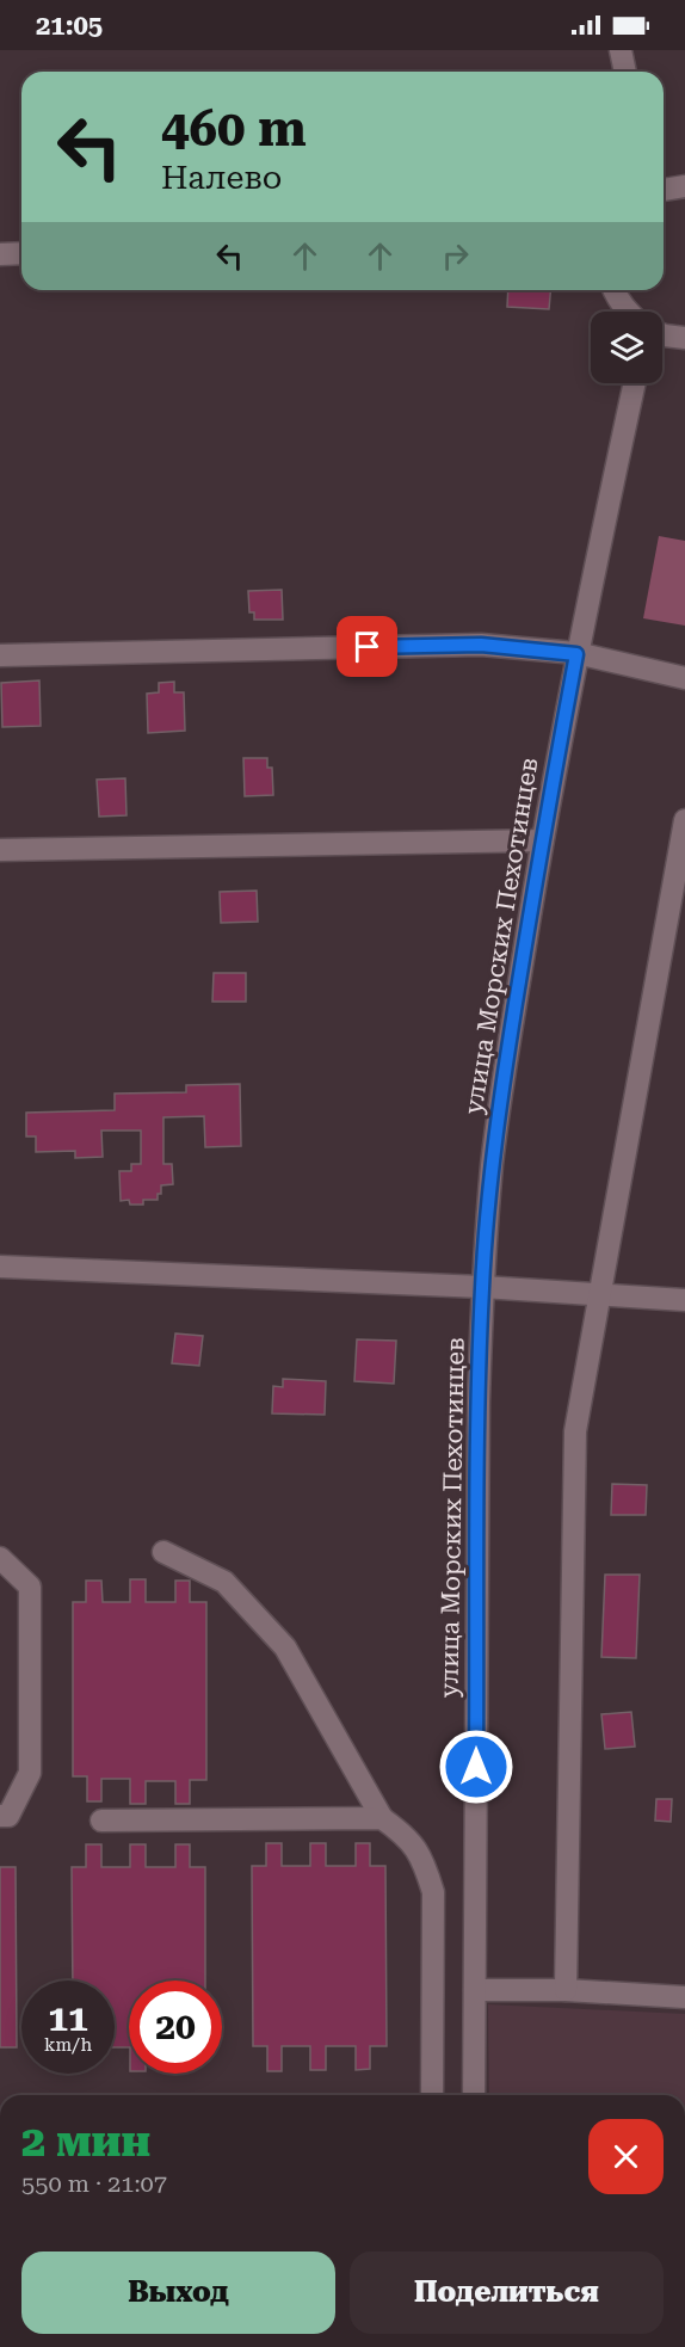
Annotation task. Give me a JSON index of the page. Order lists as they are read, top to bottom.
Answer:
{
  "streets": {
    "lane": ["улица Морских Пехотинцев"]
  },
  "page": {
    "status": "21:05",
    "turn": ["460 m", "Налево"],
    "speed": "11 km/h",
    "limit": "20",
    "heading": ["2 мин", "550 m · 21:07"],
    "buttons": ["Выход", "Поделиться"]
  }
}
